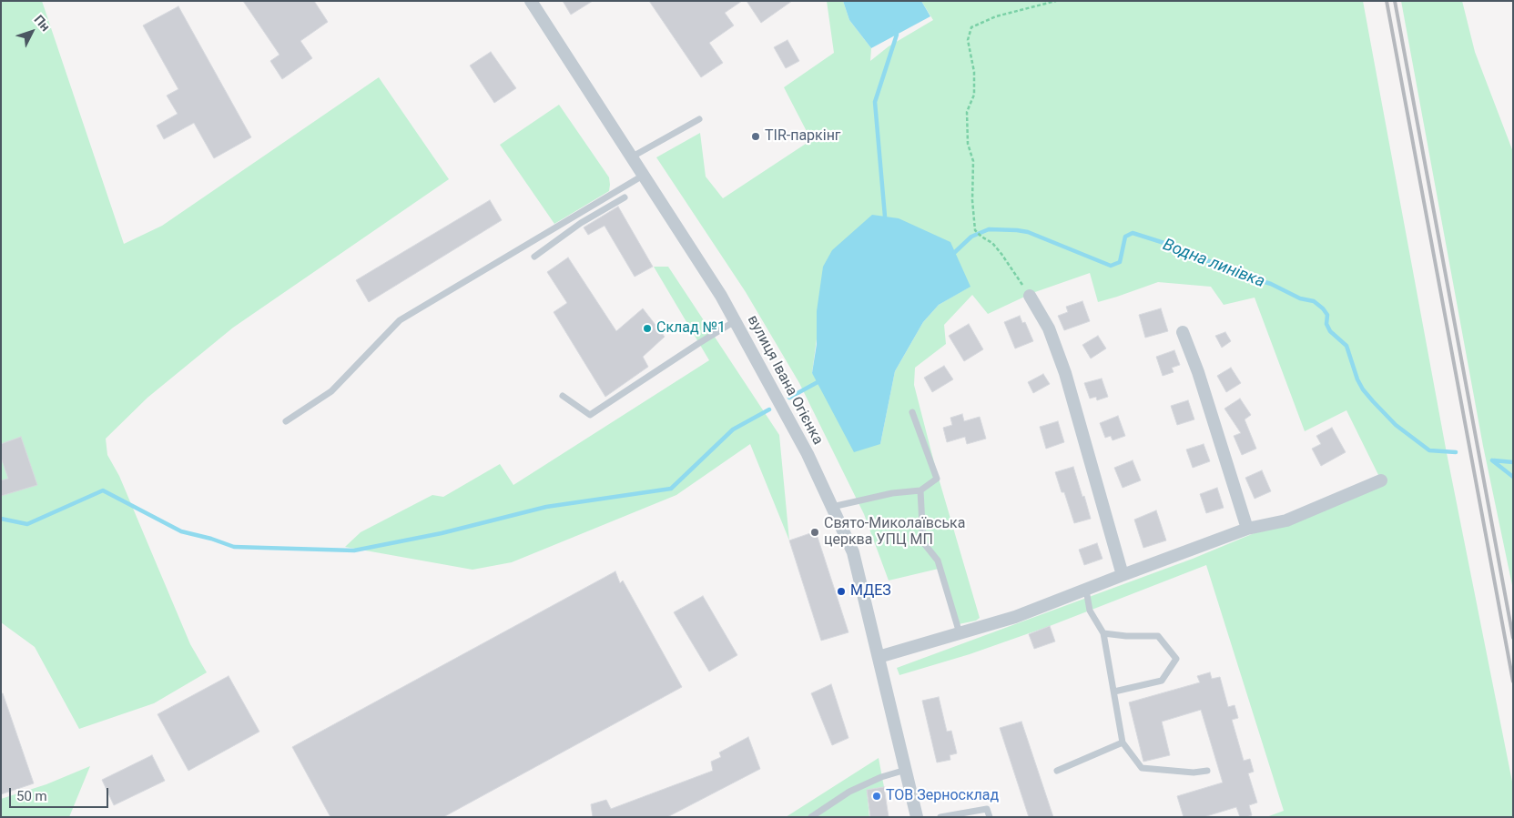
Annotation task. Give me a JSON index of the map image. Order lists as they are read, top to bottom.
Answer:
{
  "streets": {
    "street": ["вулиця Івана Огієнка"]
  },
  "water": ["Водна линівка"],
  "places": [
    "TIR-паркінг",
    "Склад №1",
    "Свято-Миколаївська церква УПЦ МП",
    "МДЕЗ",
    "ТОВ Зерносклад"
  ],
  "scale_bar": "50 m",
  "north": "top right"
}
